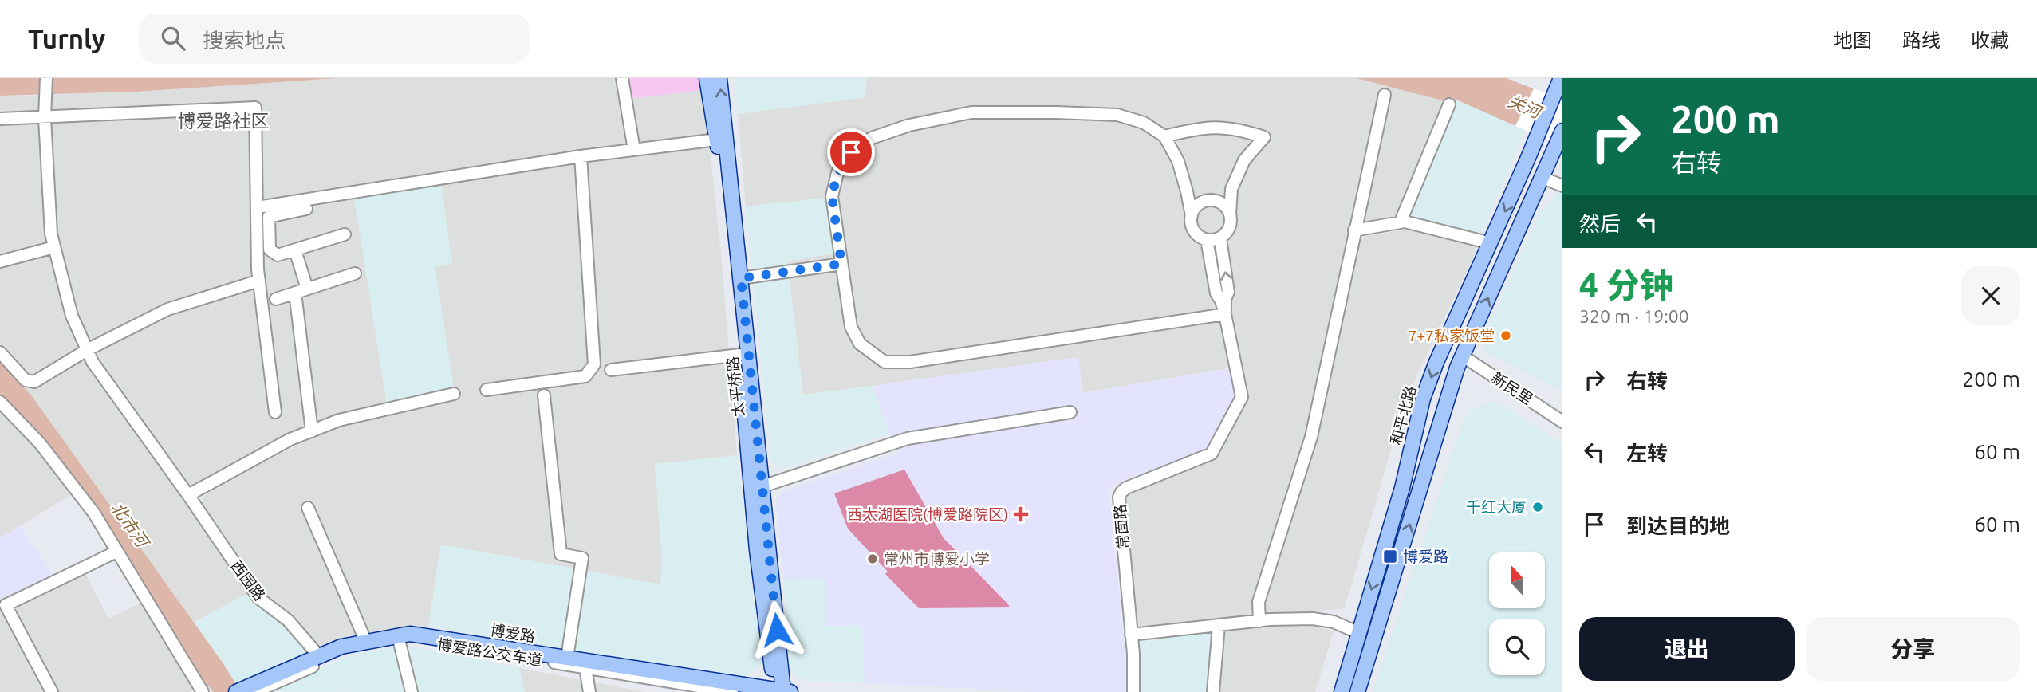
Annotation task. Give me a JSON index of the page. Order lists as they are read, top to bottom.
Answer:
{
  "streets": {
    "main road": ["太平桥路", "和平北路", "博爱路"],
    "street": [
      "新民里",
      "常面路",
      "西园路",
      "博爱路公交车道"
    ]
  },
  "crossings": [
    ["太平桥路", "博爱路"],
    ["西园路", "博爱路"],
    ["博爱路", "博爱路公交车道"]
  ],
  "districts": ["博爱路社区"],
  "water": ["关河", "北市河"],
  "places": {
    "other": ["7+7私家饭堂", "千红大厦", "常州市博爱小学"],
    "health": ["西太湖医院(博爱路院区)"],
    "transit": ["博爱路"]
  },
  "north": "top",
  "page": {
    "header": "Turnly",
    "search": "搜索地点",
    "nav": ["地图", "路线", "收藏"],
    "turn": ["200 m", "右转"],
    "then": "然后",
    "heading": ["4 分钟", "320 m · 19:00"],
    "list": [
      {
        "name": "右转",
        "value": "200 m"
      },
      {
        "name": "左转",
        "value": "60 m"
      },
      {
        "name": "到达目的地",
        "value": "60 m"
      }
    ],
    "buttons": ["退出", "分享"]
  }
}
